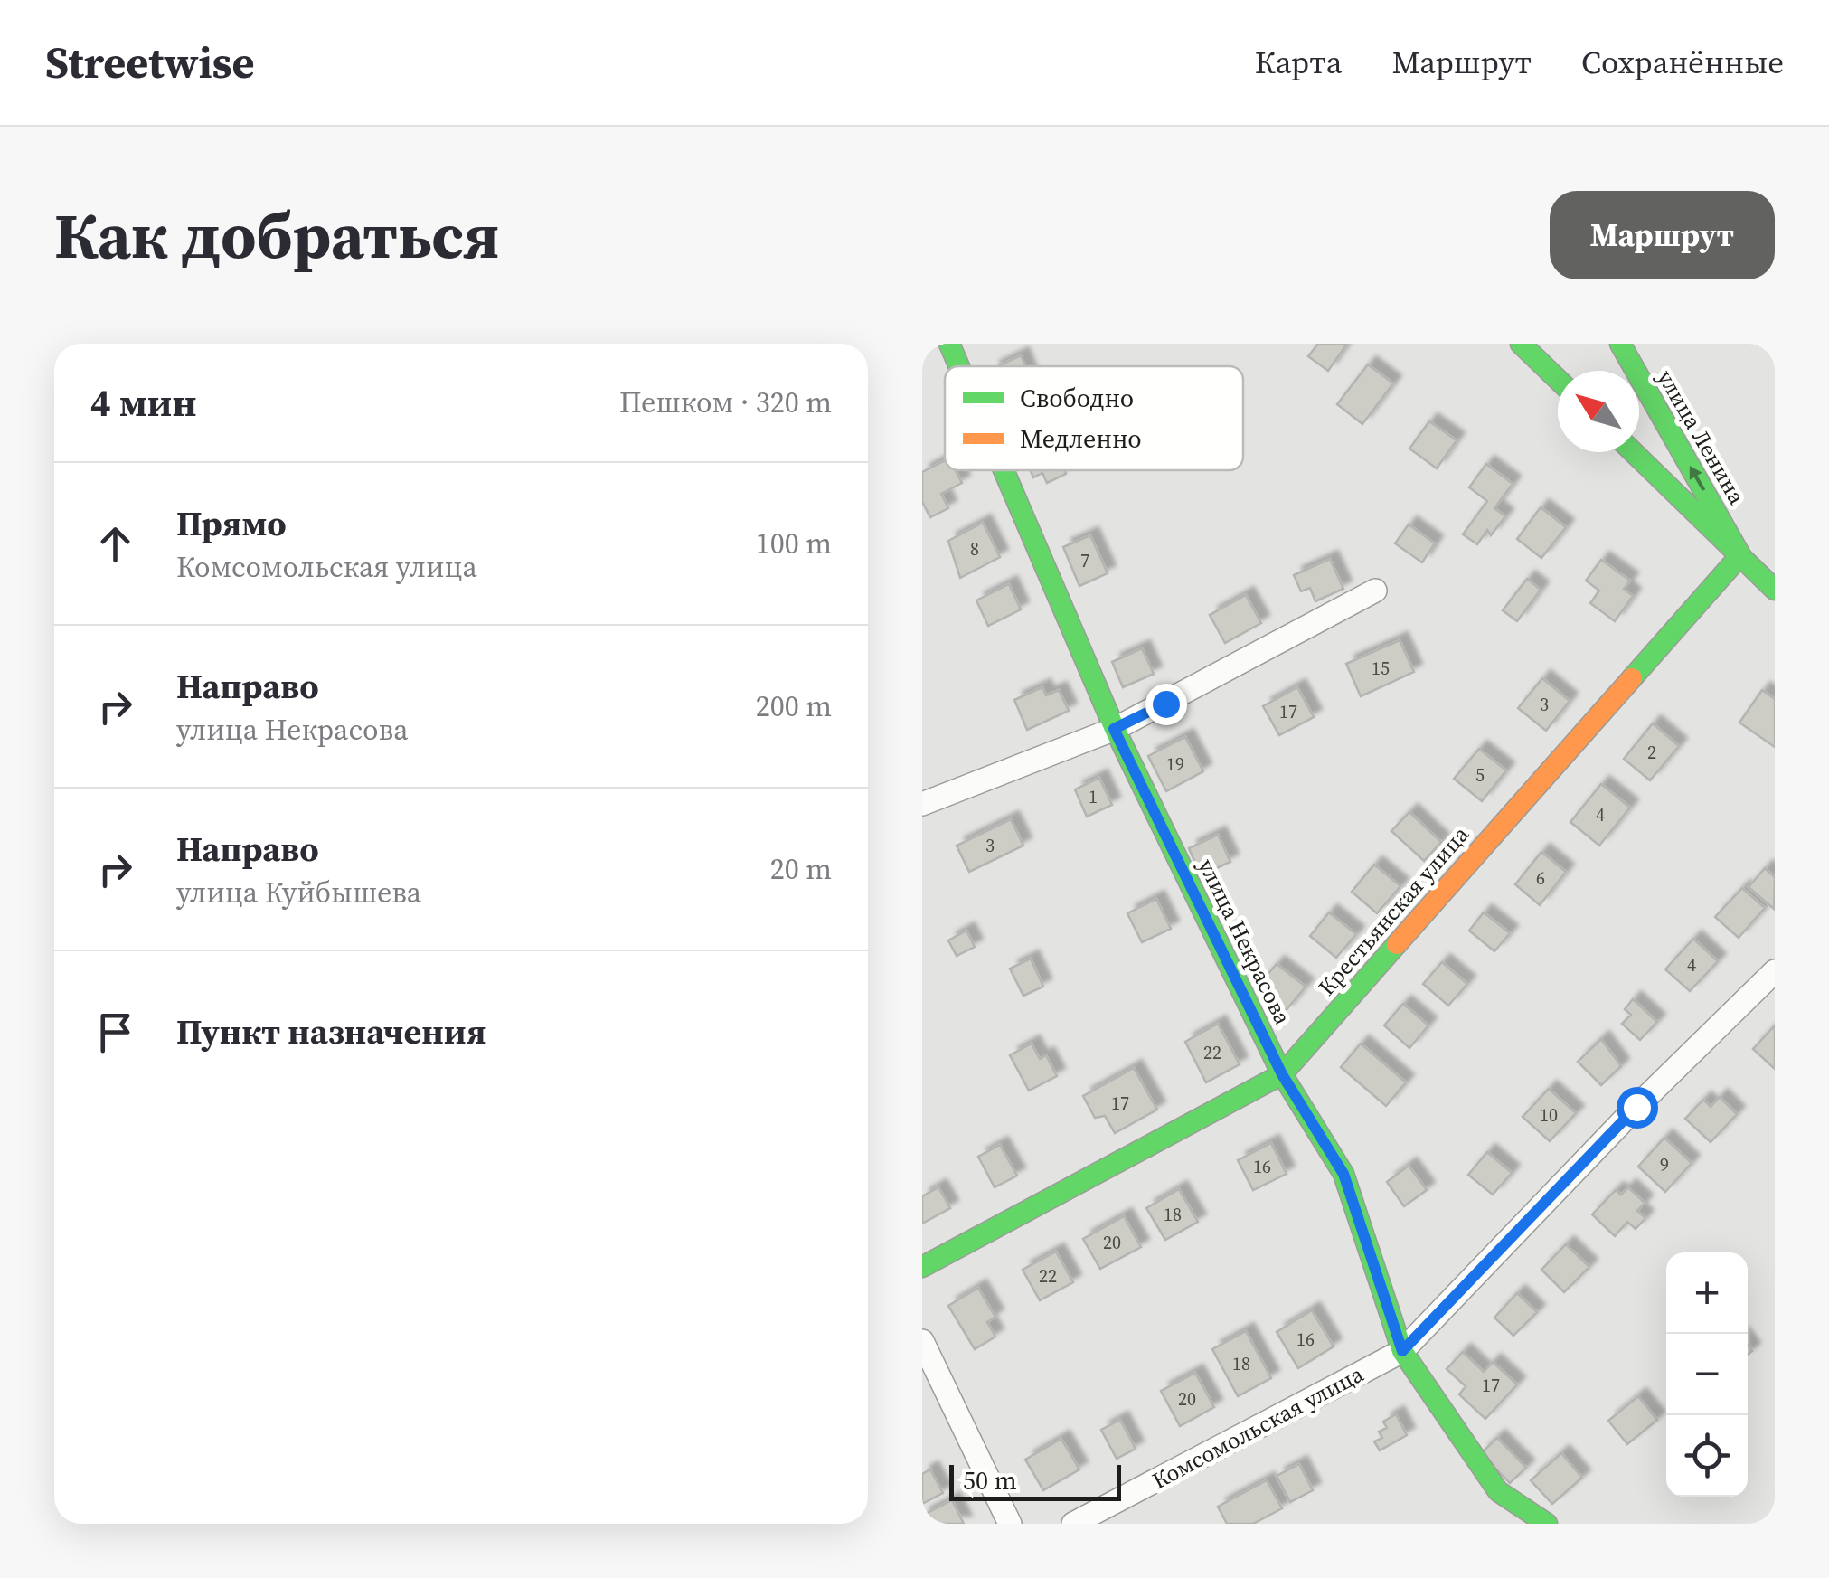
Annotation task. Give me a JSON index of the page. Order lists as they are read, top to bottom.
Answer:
{
  "streets": {
    "street": [
      "улица Ленина",
      "Крестьянская улица",
      "улица Некрасова",
      "Комсомольская улица"
    ]
  },
  "crossings": [
    ["улица Ленина", "Крестьянская улица"],
    ["Крестьянская улица", "улица Некрасова"],
    ["улица Некрасова", "Комсомольская улица"]
  ],
  "house_numbers": [
    "8",
    "7",
    "15",
    "3",
    "17",
    "2",
    "19",
    "5",
    "1",
    "4",
    "3",
    "6",
    "4",
    "22",
    "17",
    "10",
    "9",
    "16",
    "18",
    "20",
    "22",
    "16",
    "18",
    "17",
    "20"
  ],
  "legend": ["Свободно", "Медленно"],
  "scale_bar": "50 m",
  "north": "top left",
  "page": {
    "header": "Streetwise",
    "nav": ["Карта", "Маршрут", "Сохранённые"],
    "buttons": "Маршрут",
    "title": "Как добраться",
    "heading": ["4 мин", "Пешком · 320 m"],
    "list": [
      ["Прямо", "Комсомольская улица", "100 m"],
      ["Направо", "улица Некрасова", "200 m"],
      ["Направо", "улица Куйбышева", "20 m"],
      "Пункт назначения"
    ],
    "map_buttons": ["+", "−"],
    "scale": "50 m"
  }
}
